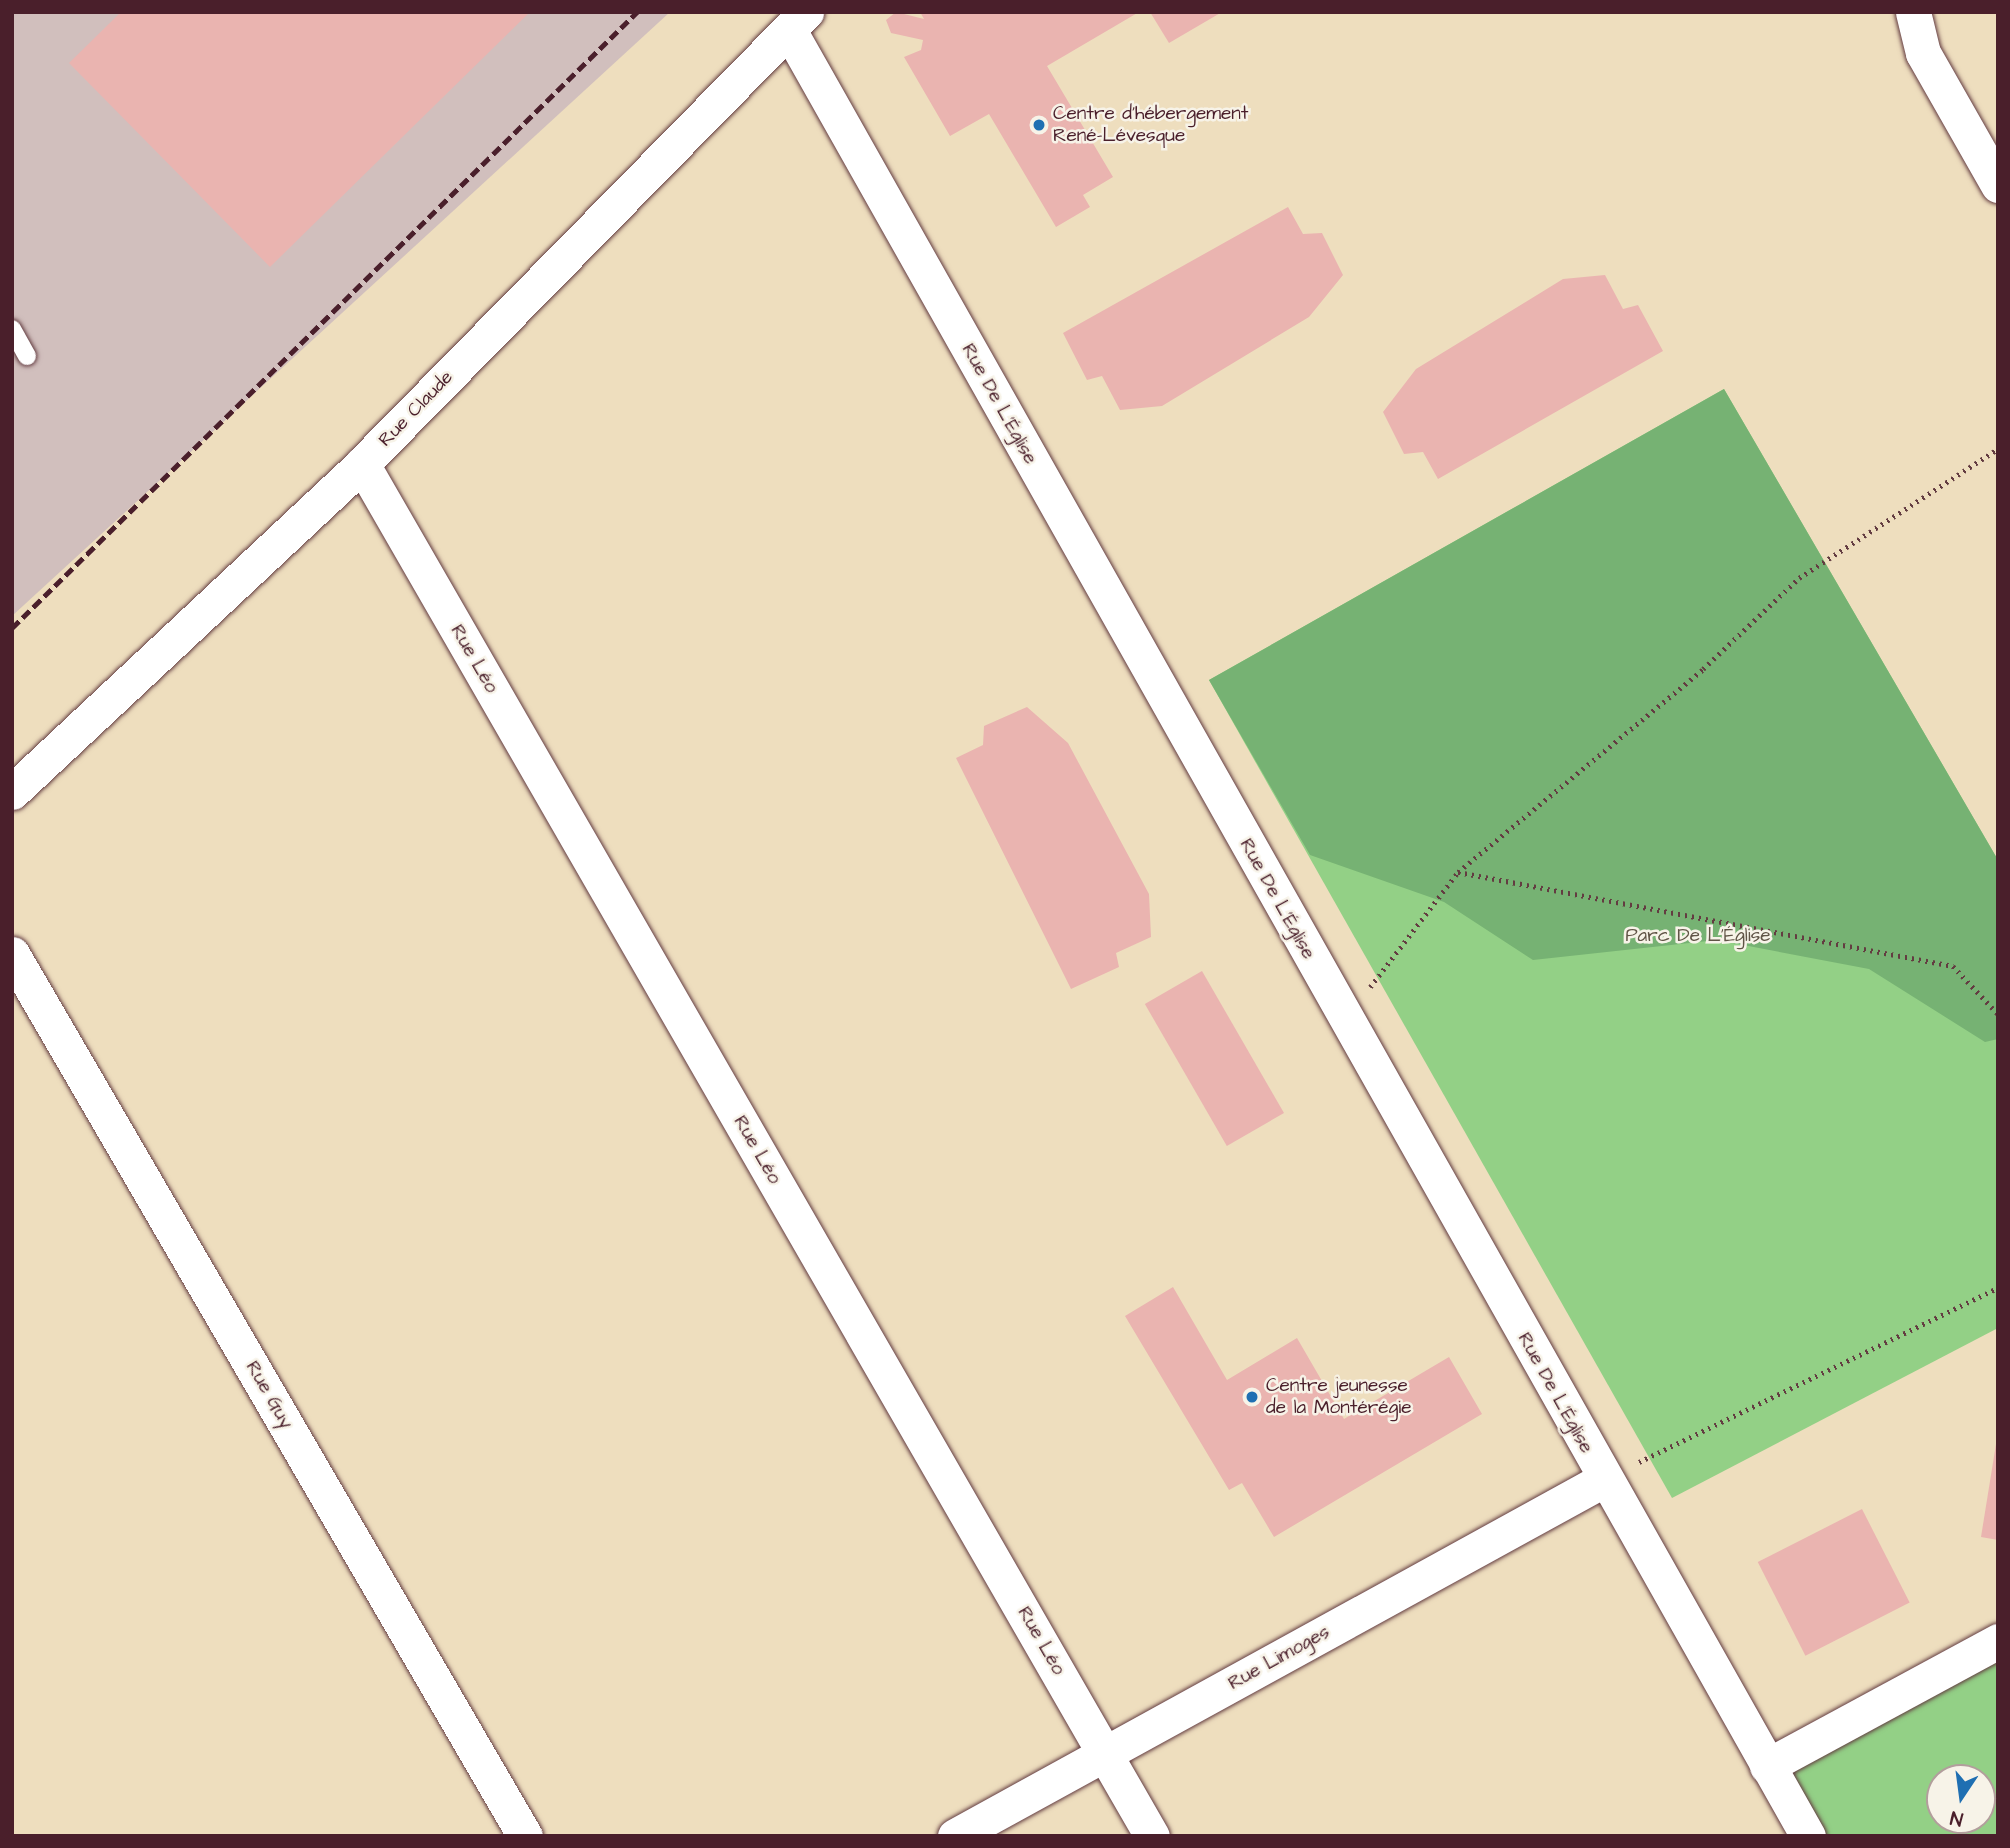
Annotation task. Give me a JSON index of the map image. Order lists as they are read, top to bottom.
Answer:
{
  "streets": {
    "street": [
      "Rue De L'Église",
      "Rue Claude",
      "Rue Léo",
      "Rue Guy",
      "Rue Limoges"
    ]
  },
  "crossings": [
    ["Rue De L'Église", "Rue Claude"],
    ["Rue De L'Église", "Rue Limoges"],
    ["Rue Claude", "Rue Léo"],
    ["Rue Léo", "Rue Limoges"]
  ],
  "parks": ["Parc De L'Église"],
  "places": ["Centre d'hébergement René-Lévesque", "Centre jeunesse de la Montérégie"],
  "north": "bottom"
}
